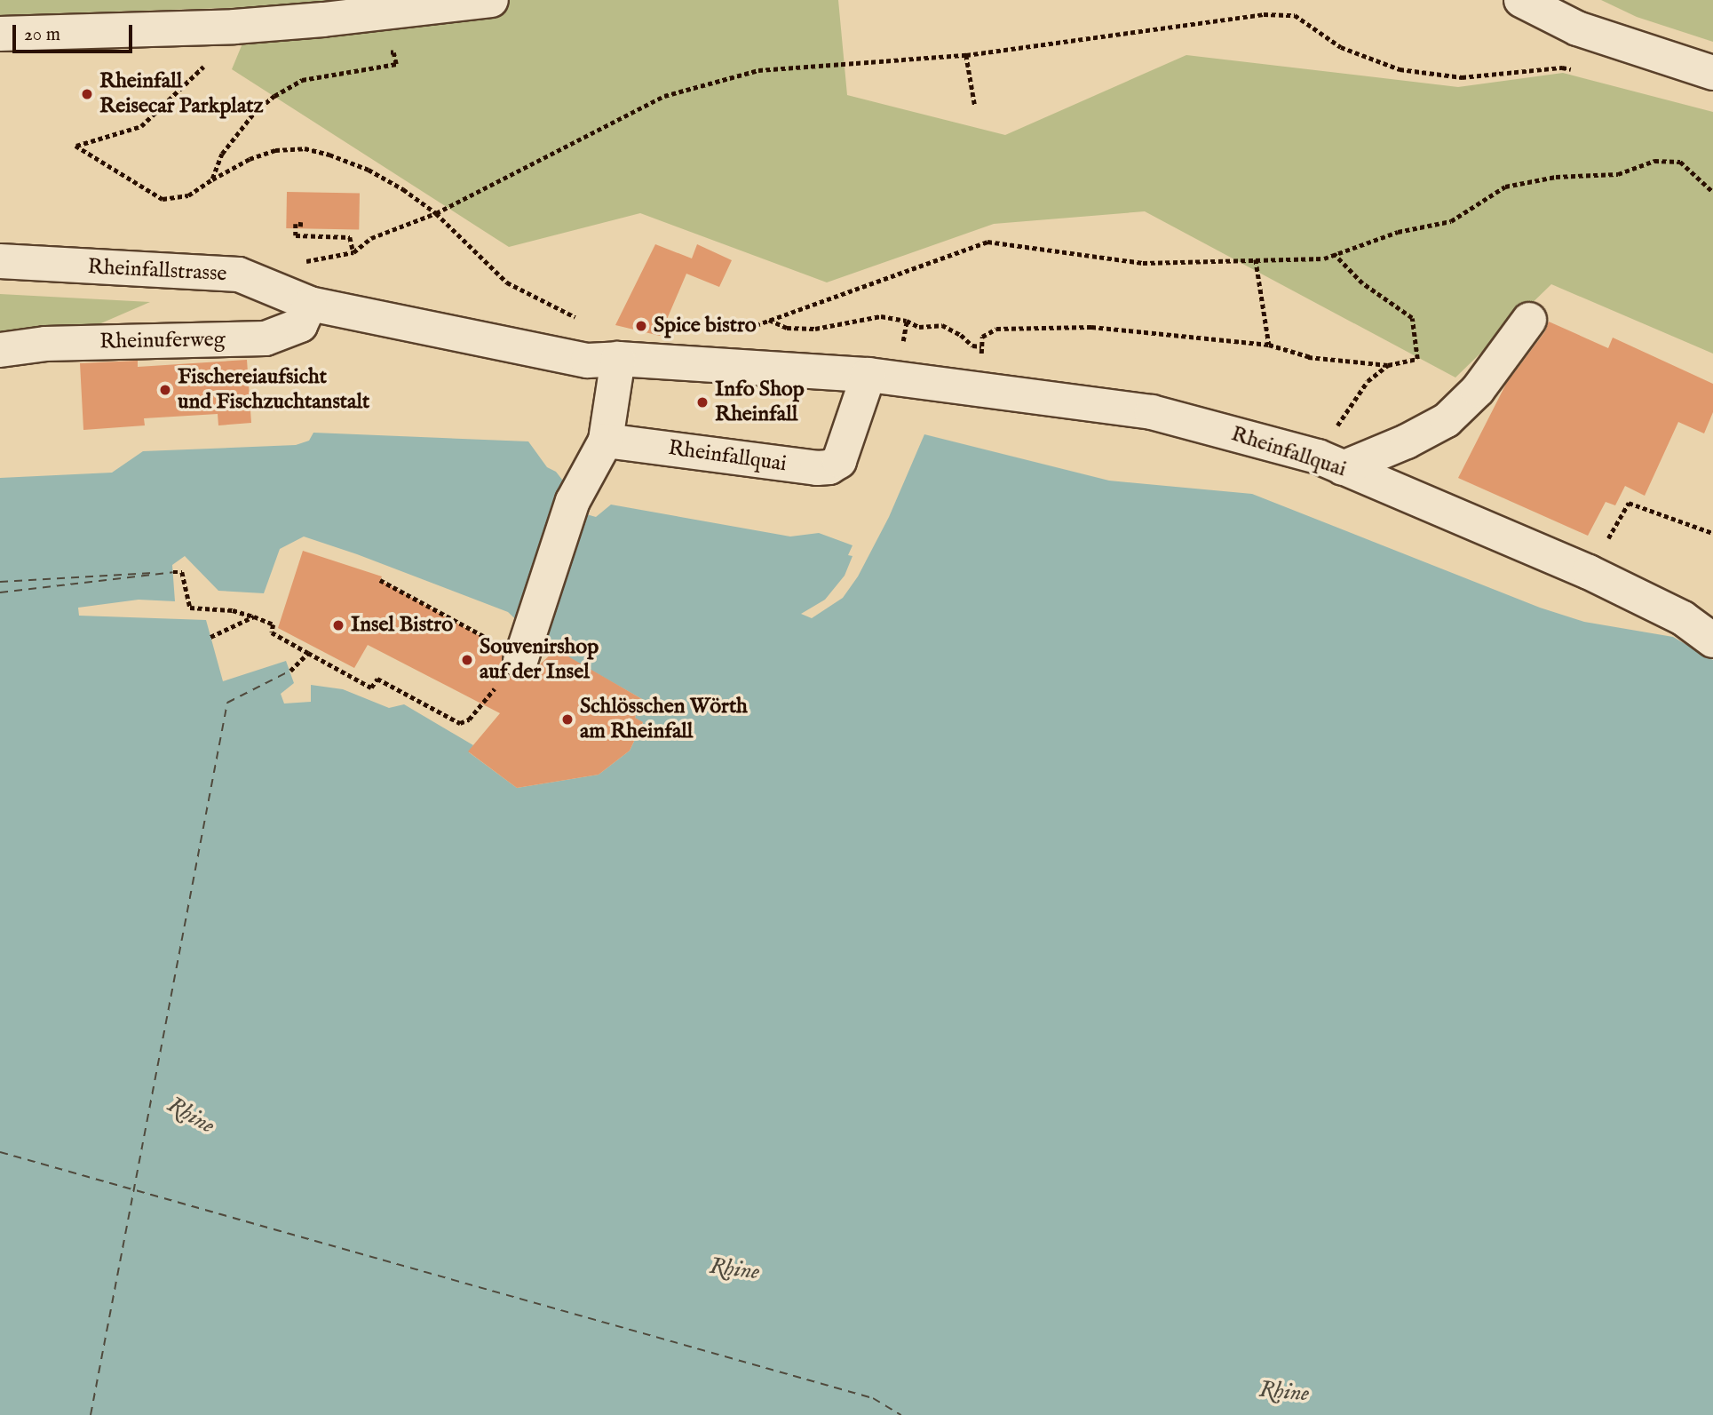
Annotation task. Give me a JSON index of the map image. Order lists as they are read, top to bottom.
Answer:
{
  "streets": {
    "street": ["Rheinfallstrasse", "Rheinuferweg", "Rheinfallquai"]
  },
  "crossings": [
    ["Rheinfallstrasse", "Rheinuferweg"],
    ["Rheinfallstrasse", "Rheinfallquai"],
    ["Rheinuferweg", "Rheinfallquai"]
  ],
  "water": ["Rhine"],
  "places": [
    "Rheinfall Reisecar Parkplatz",
    "Spice bistro",
    "Fischereiaufsicht und Fischzuchtanstalt",
    "Info Shop Rheinfall",
    "Insel Bistro",
    "Souvenirshop auf der Insel",
    "Schlösschen Wörth am Rheinfall"
  ],
  "scale_bar": "20 m"
}
